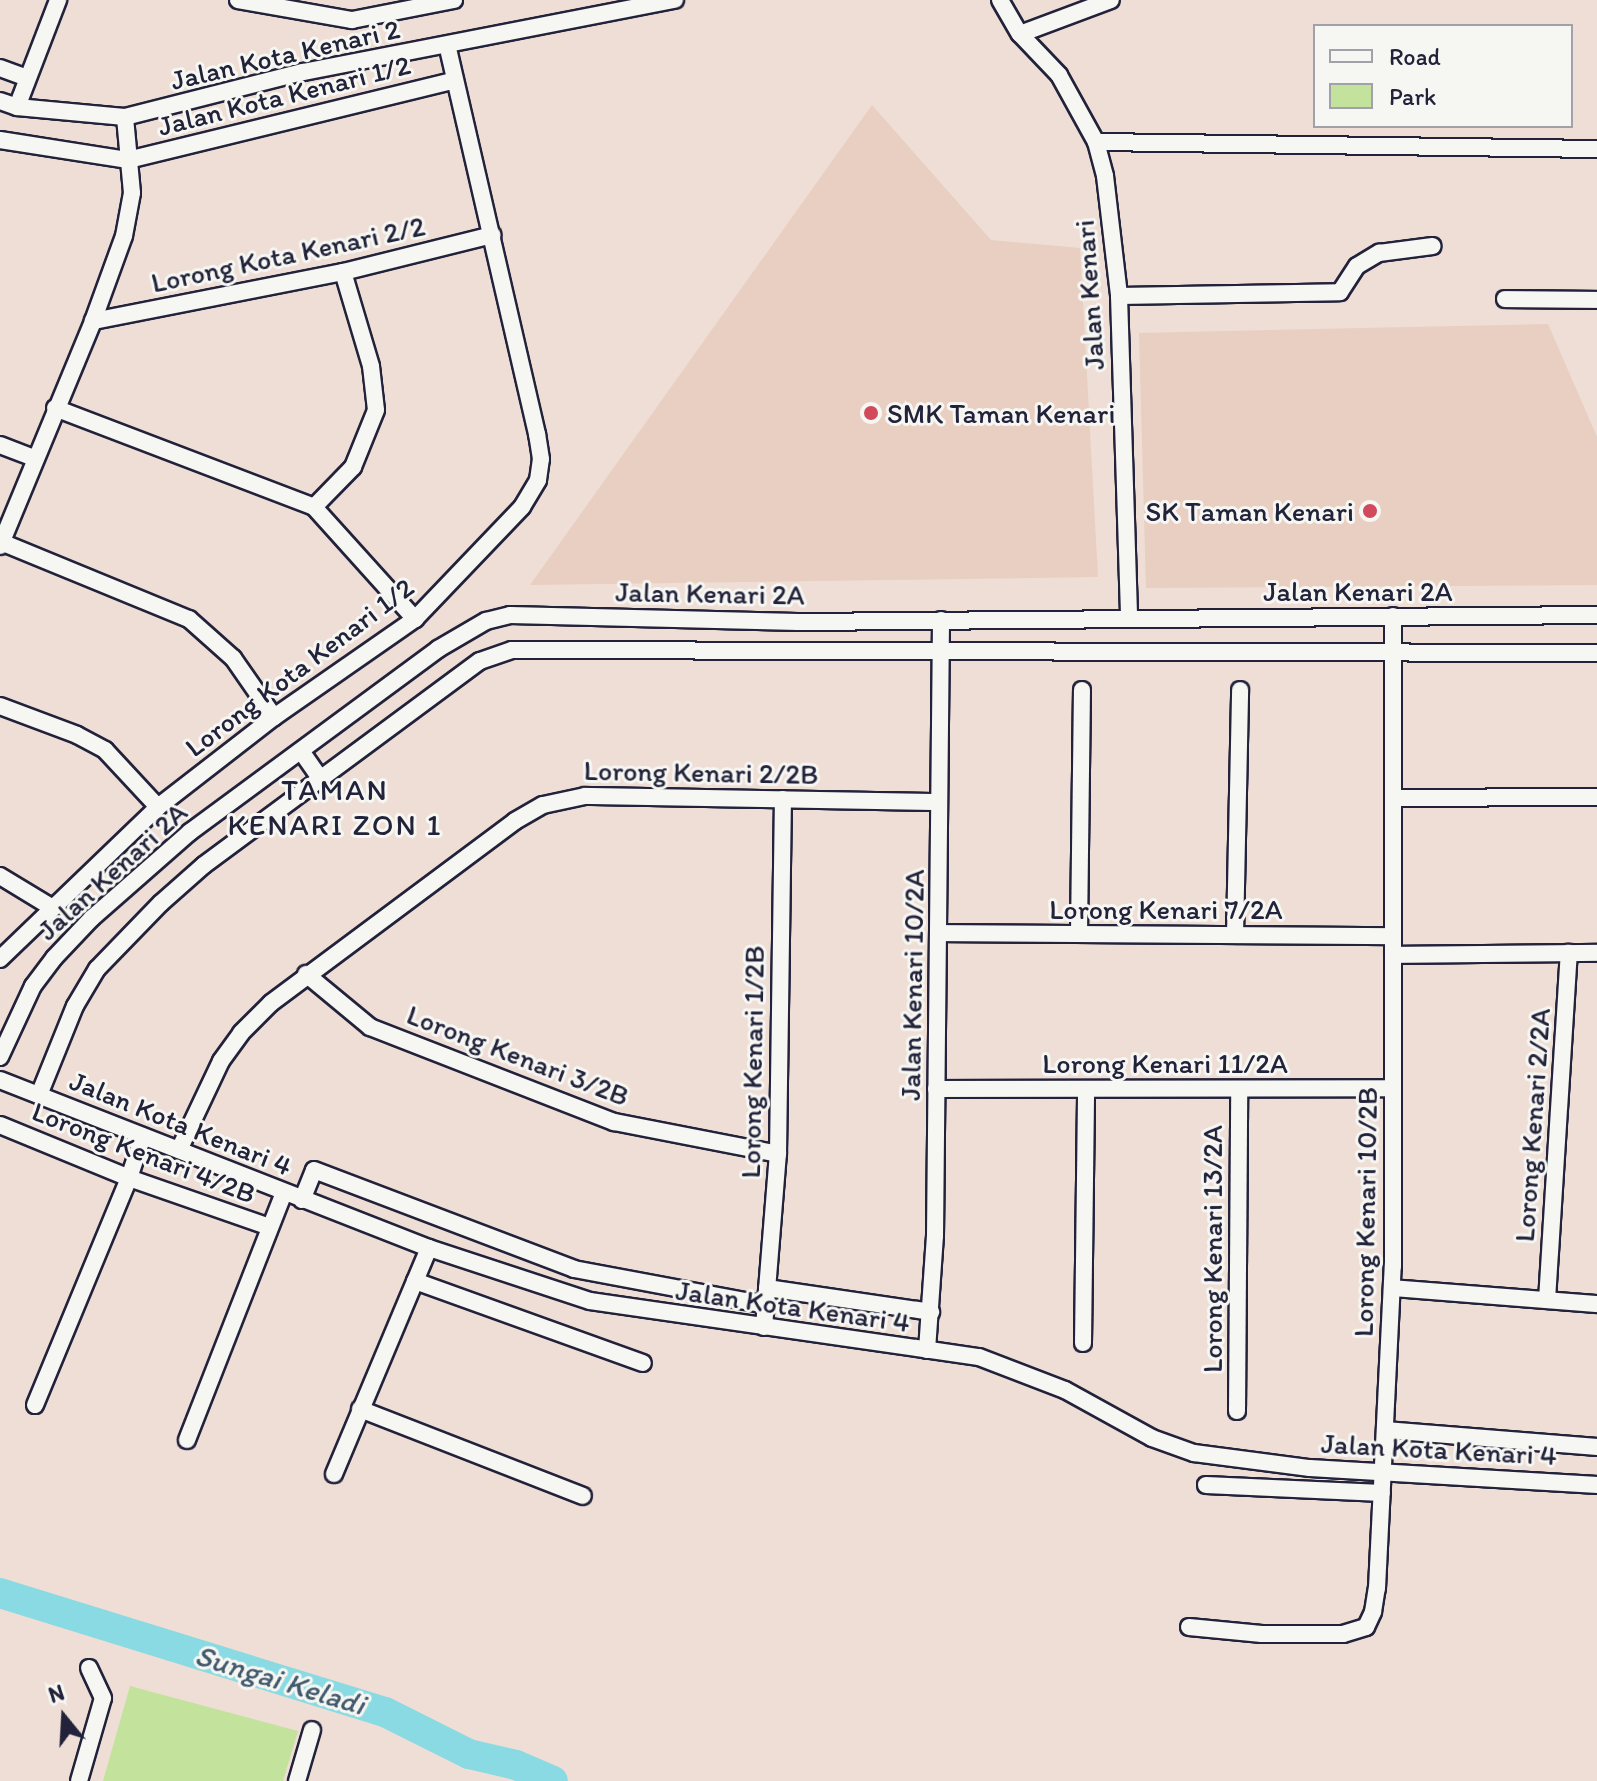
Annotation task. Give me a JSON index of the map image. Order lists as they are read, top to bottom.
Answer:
{
  "streets": {
    "street": [
      "Jalan Kota Kenari 2",
      "Jalan Kota Kenari 1/2",
      "Lorong Kota Kenari 2/2",
      "Jalan Kenari",
      "Jalan Kenari 2A",
      "Lorong Kota Kenari 1/2",
      "Lorong Kenari 2/2B",
      "Lorong Kenari 7/2A",
      "Jalan Kenari 10/2A",
      "Lorong Kenari 3/2B",
      "Lorong Kenari 1/2B",
      "Lorong Kenari 11/2A",
      "Jalan Kota Kenari 4",
      "Lorong Kenari 2/2A",
      "Lorong Kenari 4/2B",
      "Lorong Kenari 10/2B",
      "Lorong Kenari 13/2A"
    ]
  },
  "crossings": [
    ["Jalan Kota Kenari 2", "Lorong Kota Kenari 1/2"],
    ["Jalan Kota Kenari 1/2", "Lorong Kota Kenari 1/2"],
    ["Lorong Kota Kenari 2/2", "Lorong Kota Kenari 1/2"],
    ["Jalan Kenari", "Jalan Kenari 2A"],
    ["Jalan Kenari 2A", "Jalan Kenari 10/2A"],
    ["Jalan Kenari 2A", "Jalan Kota Kenari 4"],
    ["Jalan Kenari 2A", "Lorong Kenari 10/2B"],
    ["Lorong Kenari 2/2B", "Jalan Kenari 10/2A"],
    ["Lorong Kenari 2/2B", "Lorong Kenari 3/2B"],
    ["Lorong Kenari 2/2B", "Lorong Kenari 1/2B"],
    ["Lorong Kenari 2/2B", "Jalan Kota Kenari 4"],
    ["Lorong Kenari 7/2A", "Jalan Kenari 10/2A"],
    ["Lorong Kenari 7/2A", "Lorong Kenari 10/2B"],
    ["Jalan Kenari 10/2A", "Lorong Kenari 11/2A"],
    ["Jalan Kenari 10/2A", "Jalan Kota Kenari 4"],
    ["Lorong Kenari 3/2B", "Lorong Kenari 1/2B"],
    ["Lorong Kenari 1/2B", "Jalan Kota Kenari 4"],
    ["Lorong Kenari 11/2A", "Lorong Kenari 10/2B"],
    ["Lorong Kenari 11/2A", "Lorong Kenari 13/2A"],
    ["Jalan Kota Kenari 4", "Lorong Kenari 10/2B"]
  ],
  "districts": ["TAMAN KENARI ZON 1"],
  "water": ["Sungai Keladi"],
  "places": ["SMK Taman Kenari", "SK Taman Kenari"],
  "legend": ["Road", "Park"],
  "north": "top"
}
